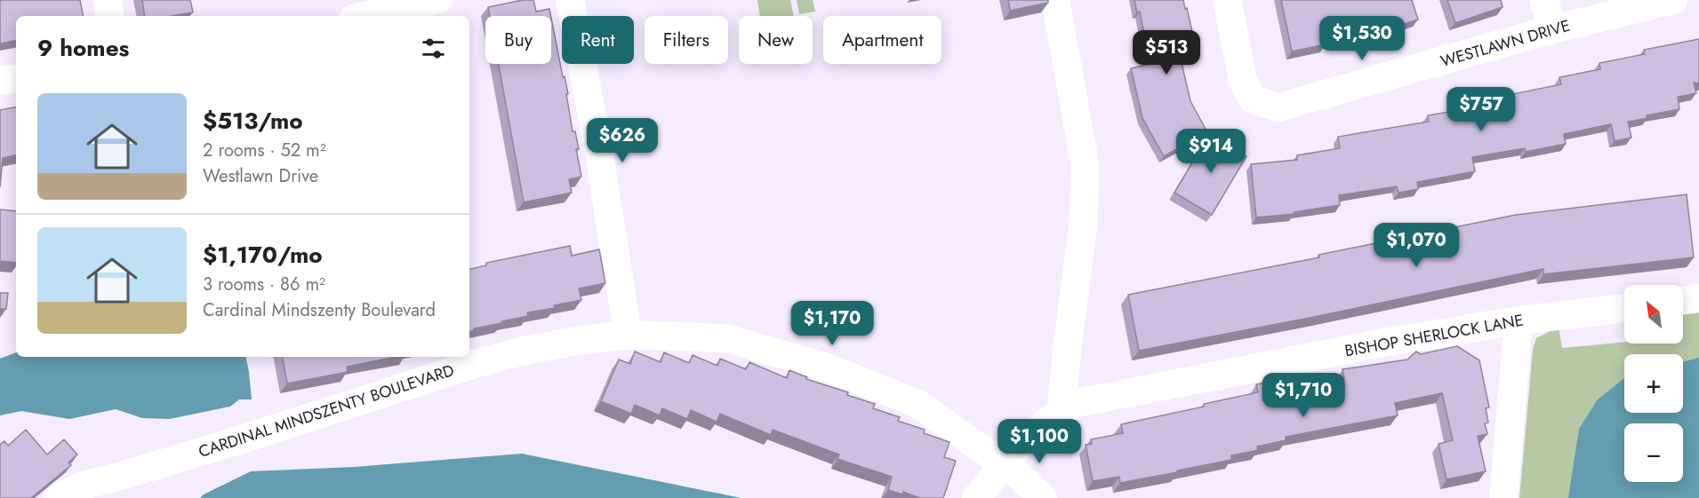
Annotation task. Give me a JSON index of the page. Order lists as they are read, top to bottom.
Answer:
{
  "streets": {
    "street": ["WESTLAWN DRIVE", "BISHOP SHERLOCK LANE", "CARDINAL MINDSZENTY BOULEVARD"]
  },
  "crossings": [
    ["BISHOP SHERLOCK LANE", "CARDINAL MINDSZENTY BOULEVARD"]
  ],
  "north": "top left",
  "page": {
    "price": [
      "$1,530",
      "$513",
      "$757",
      "$626",
      "$914",
      "$1,070",
      "$1,170",
      "$1,710",
      "$1,100"
    ],
    "chip": [
      "Buy",
      "Rent",
      "Filters",
      "New",
      "Apartment"
    ],
    "heading": "9 homes",
    "list": [
      {
        "name": "$513/mo",
        "note": "2 rooms · 52 m² · Westlawn Drive"
      },
      {
        "name": "$1,170/mo",
        "note": "3 rooms · 86 m² · Cardinal Mindszenty Boulevard"
      }
    ],
    "map_buttons": ["+", "−"]
  }
}
